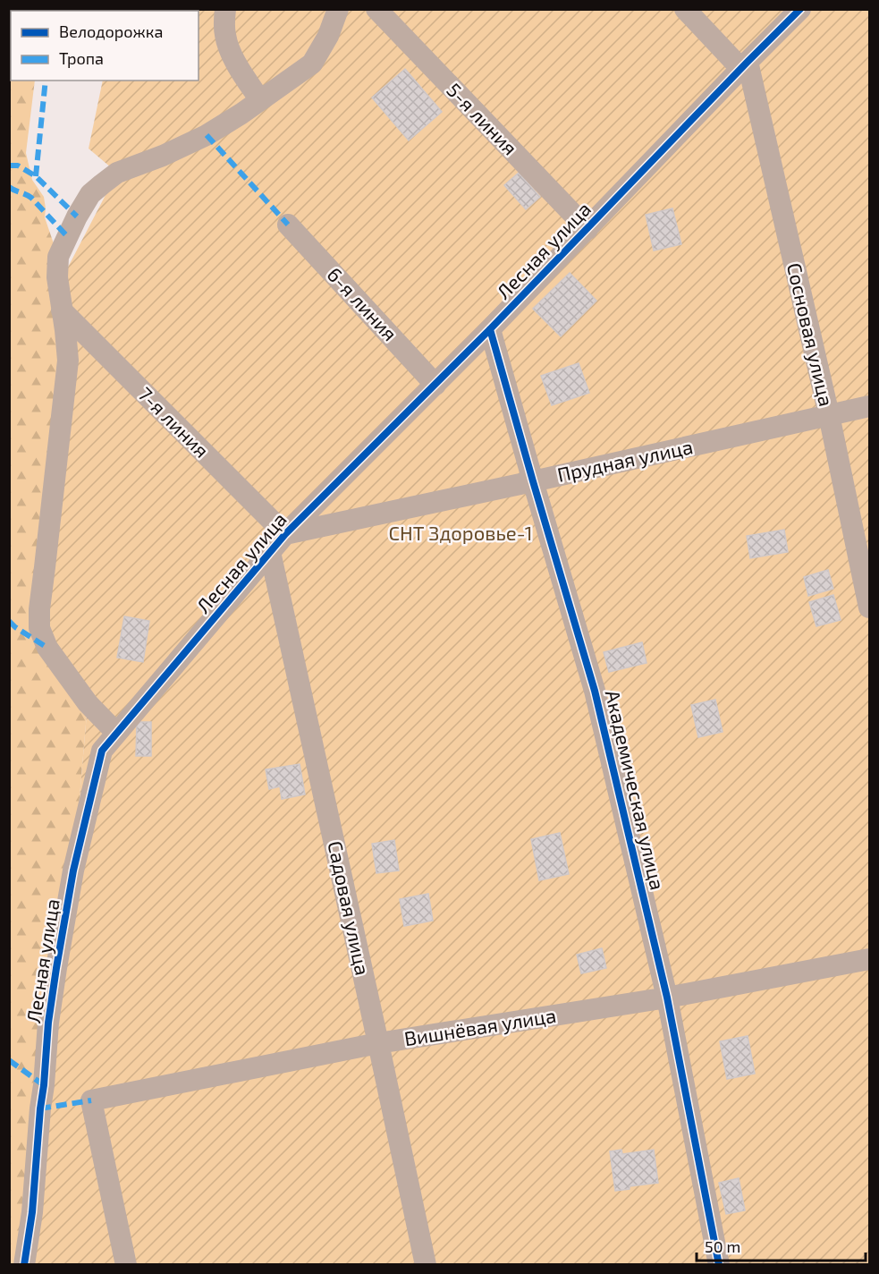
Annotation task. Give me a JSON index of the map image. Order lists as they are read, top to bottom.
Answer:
{
  "streets": {
    "street": [
      "5-я линия",
      "Лесная улица",
      "6-я линия",
      "Сосновая улица",
      "7-я линия",
      "Прудная улица",
      "Академическая улица",
      "Садовая улица",
      "Вишнёвая улица"
    ]
  },
  "crossings": [
    ["5-я линия", "Лесная улица"],
    ["Лесная улица", "6-я линия"],
    ["Лесная улица", "Сосновая улица"],
    ["Лесная улица", "7-я линия"],
    ["Лесная улица", "Прудная улица"],
    ["Лесная улица", "Академическая улица"],
    ["Лесная улица", "Садовая улица"],
    ["Сосновая улица", "Прудная улица"],
    ["7-я линия", "Прудная улица"],
    ["Прудная улица", "Академическая улица"],
    ["Академическая улица", "Вишнёвая улица"],
    ["Садовая улица", "Вишнёвая улица"]
  ],
  "parks": ["СНТ Здоровье-1"],
  "legend": ["Велодорожка", "Тропа"],
  "scale_bar": "50 m"
}
